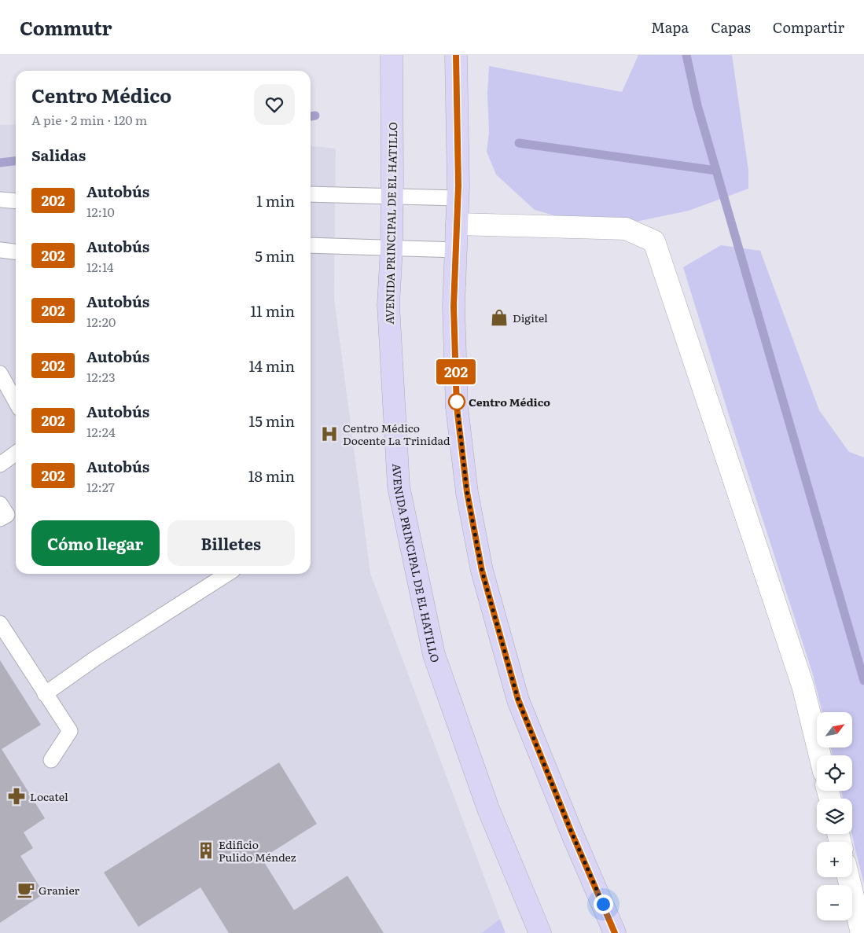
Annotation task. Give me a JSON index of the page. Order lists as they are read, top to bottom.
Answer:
{
  "streets": {
    "main road": ["AVENIDA PRINCIPAL DE EL HATILLO"]
  },
  "places": {
    "shop": ["Digitel"],
    "other": ["Centro Médico"],
    "hospital": ["Centro Médico Docente La Trinidad"],
    "pharmacy": ["Locatel"],
    "building": ["Edificio Pulido Méndez"],
    "cafe": ["Granier"]
  },
  "lines": ["bus line 202"],
  "north": "top right",
  "page": {
    "header": "Commutr",
    "nav": ["Mapa", "Capas", "Compartir"],
    "on_map": "202",
    "heading": [
      ["Centro Médico", "A pie · 2 min · 120 m"],
      "Salidas"
    ],
    "list": [
      {
        "mark": "202",
        "name": "Autobús",
        "note": "12:10",
        "value": "1 min"
      },
      {
        "mark": "202",
        "name": "Autobús",
        "note": "12:14",
        "value": "5 min"
      },
      {
        "mark": "202",
        "name": "Autobús",
        "note": "12:20",
        "value": "11 min"
      },
      {
        "mark": "202",
        "name": "Autobús",
        "note": "12:23",
        "value": "14 min"
      },
      {
        "mark": "202",
        "name": "Autobús",
        "note": "12:24",
        "value": "15 min"
      },
      {
        "mark": "202",
        "name": "Autobús",
        "note": "12:27",
        "value": "18 min"
      }
    ],
    "buttons": ["Cómo llegar", "Billetes"],
    "map_buttons": ["+", "−"]
  }
}
